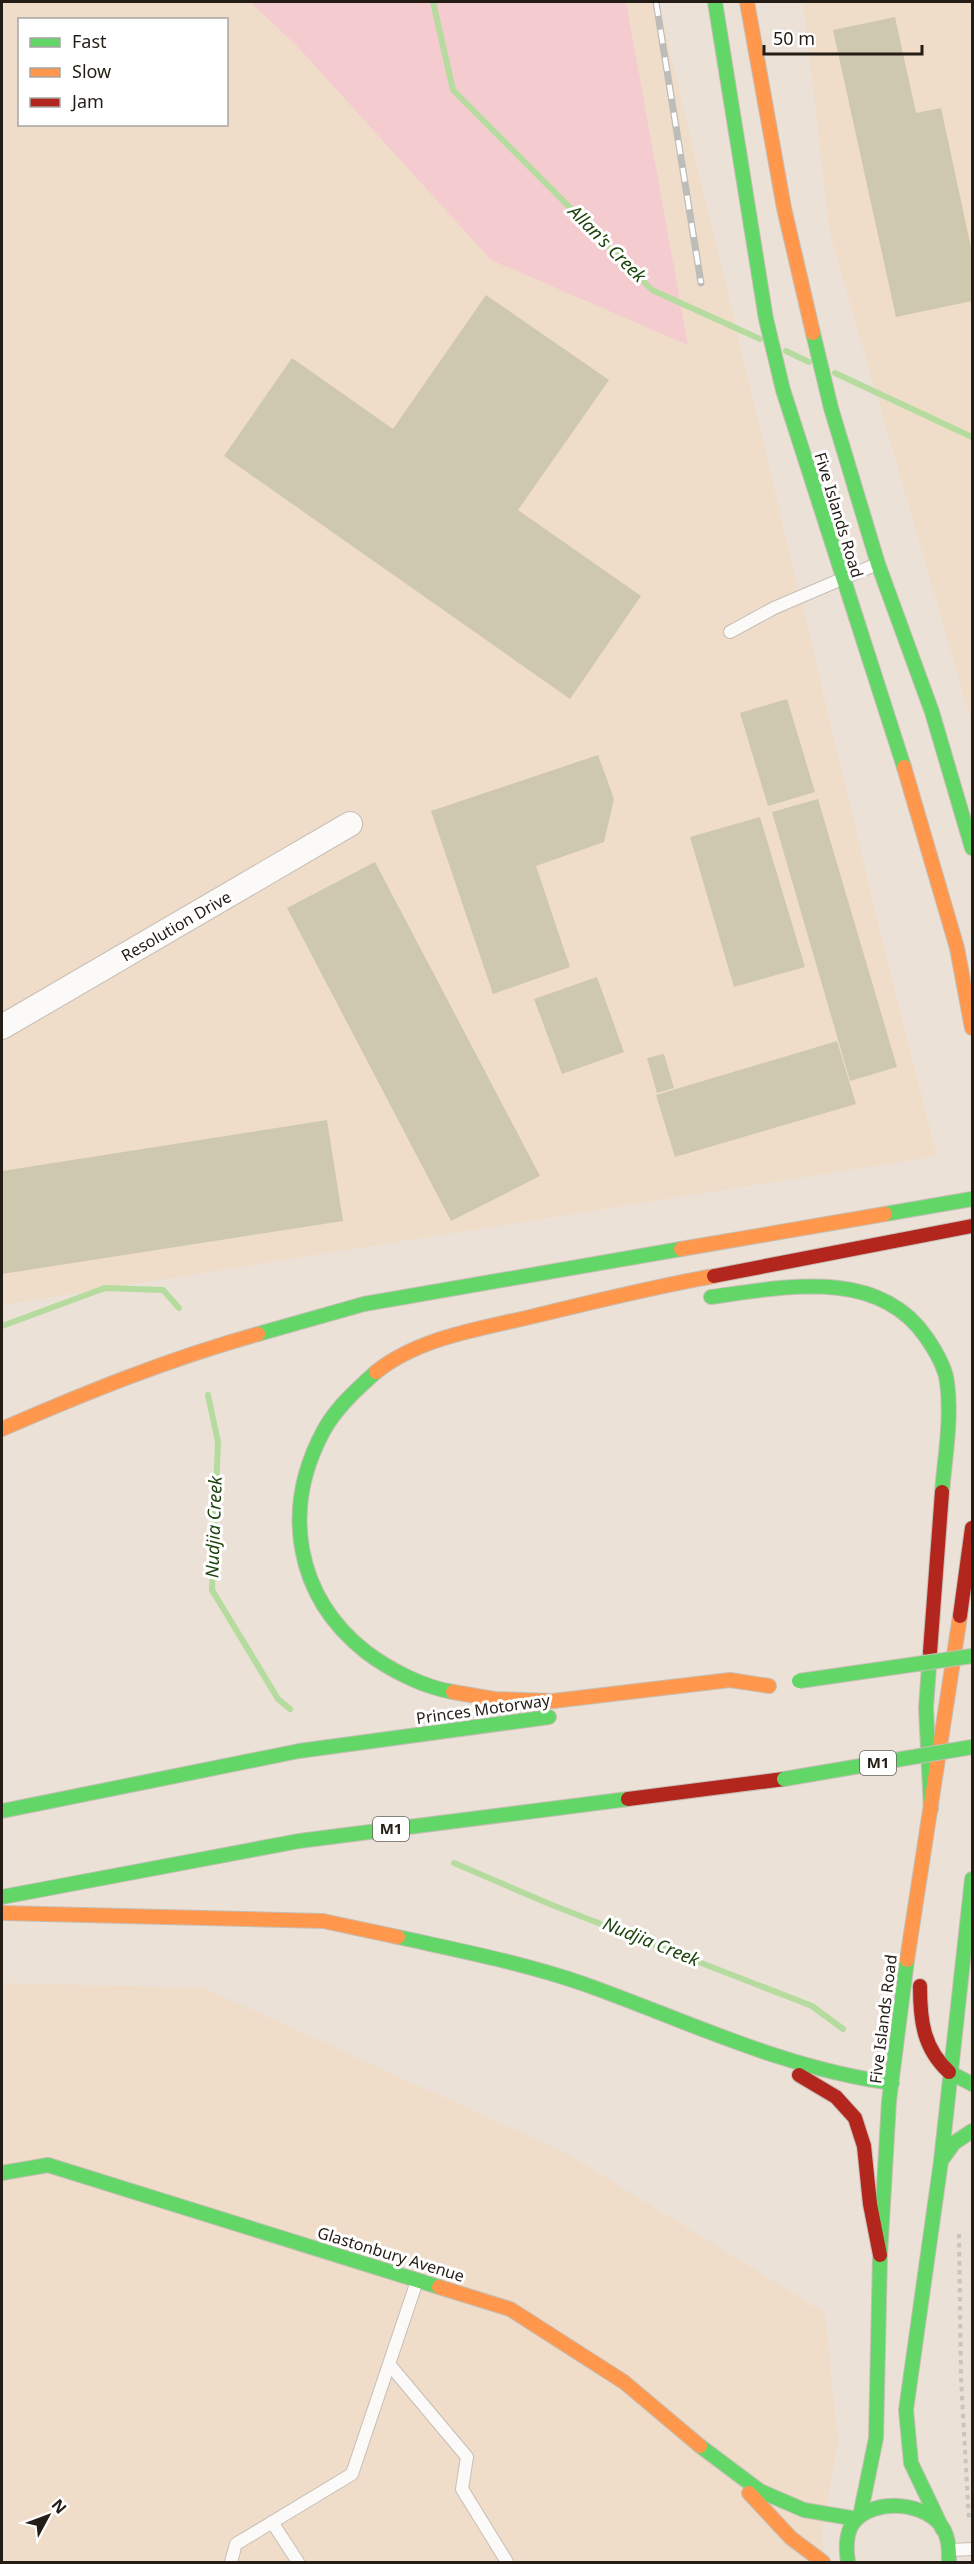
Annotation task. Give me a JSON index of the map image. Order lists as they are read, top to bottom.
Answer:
{
  "streets": {
    "main road": [
      "Five Islands Road",
      "Princes Motorway",
      "M1",
      "Glastonbury Avenue"
    ],
    "street": ["Resolution Drive"]
  },
  "crossings": [
    ["Five Islands Road", "Glastonbury Avenue"]
  ],
  "water": ["Allan's Creek", "Nudjia Creek"],
  "legend": ["Fast", "Slow", "Jam"],
  "scale_bar": "50 m",
  "north": "top right"
}
